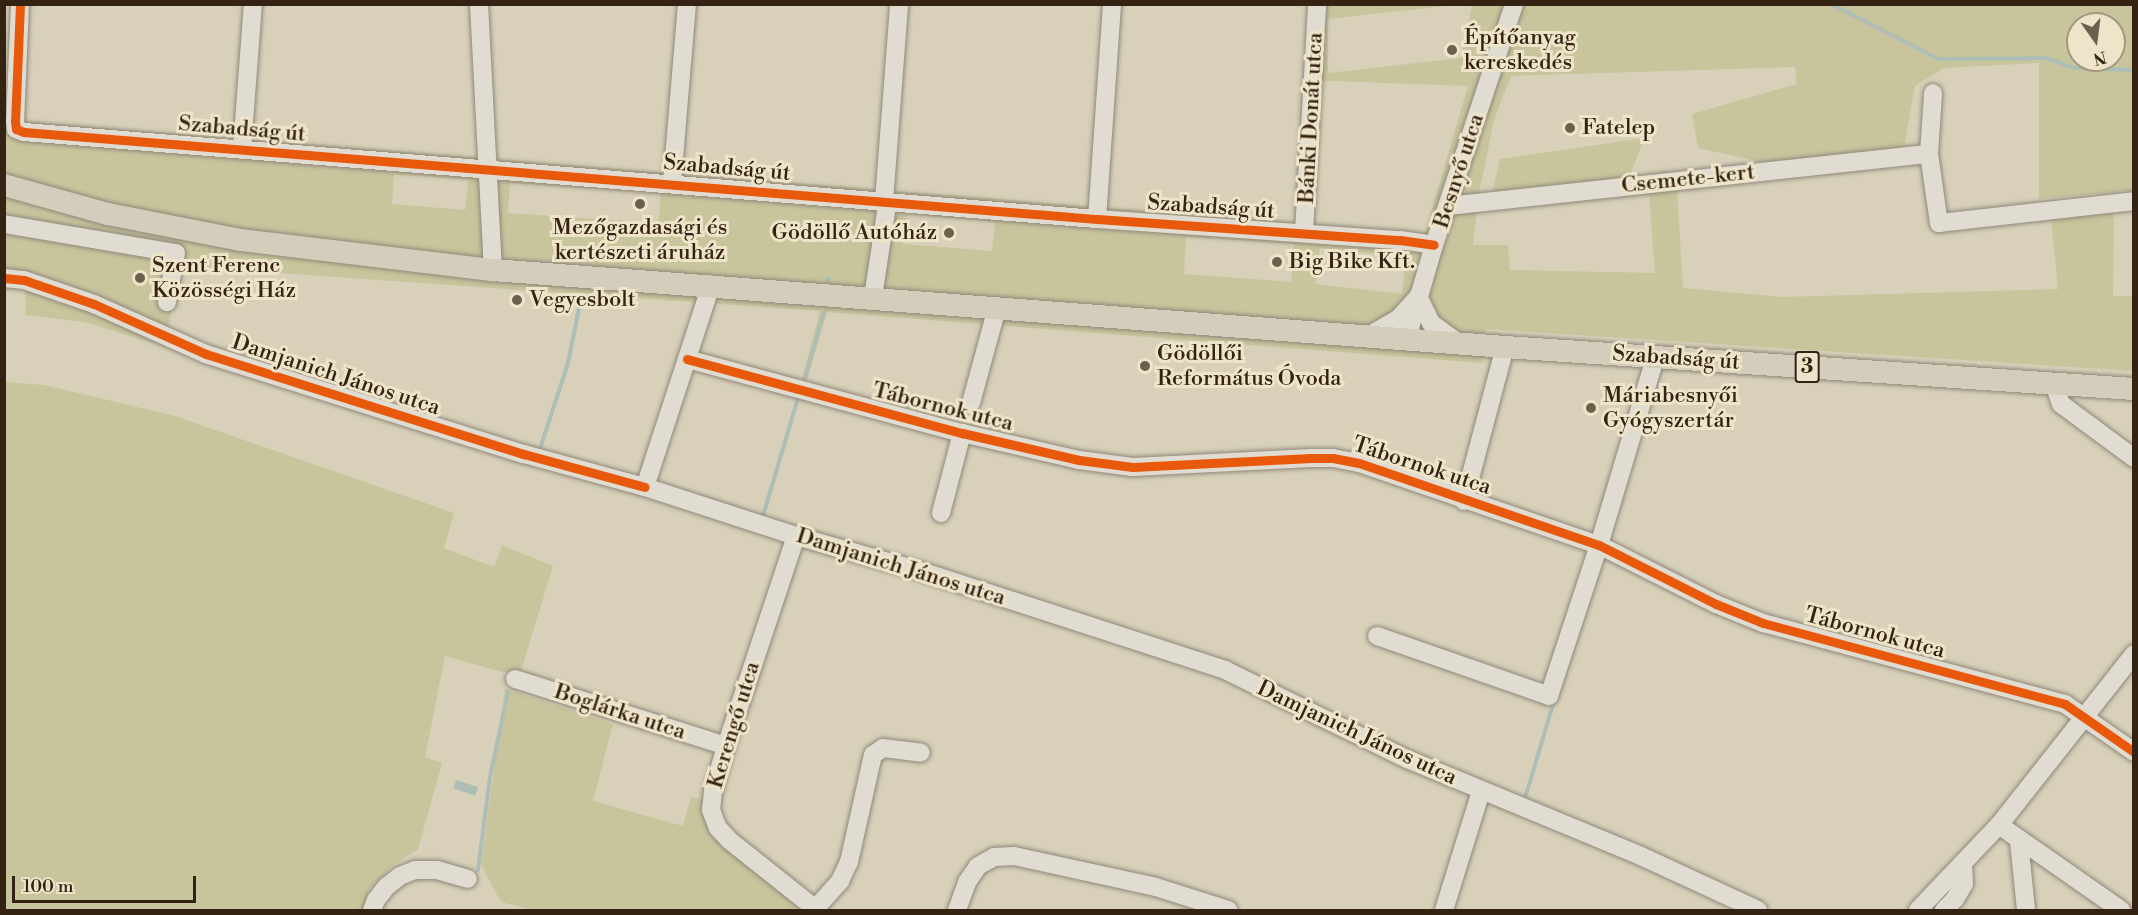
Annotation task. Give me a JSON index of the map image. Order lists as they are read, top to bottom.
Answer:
{
  "streets": {
    "main road": ["Szabadság út", "3"],
    "street": [
      "Bánki Donát utca",
      "Besnyő utca",
      "Csemete-kert",
      "Damjanich János utca",
      "Tábornok utca",
      "Boglárka utca",
      "Kerengő utca"
    ]
  },
  "crossings": [
    ["Bánki Donát utca", "Szabadság út"],
    ["Szabadság út", "Besnyő utca"],
    ["Besnyő utca", "Csemete-kert"],
    ["Damjanich János utca", "Kerengő utca"],
    ["Boglárka utca", "Kerengő utca"]
  ],
  "places": [
    "Építőanyag kereskedés",
    "Fatelep",
    "Mezőgazdasági és kertészeti áruház",
    "Gödöllő Autóház",
    "Big Bike Kft.",
    "Szent Ferenc Közösségi Ház",
    "Vegyesbolt",
    "Gödöllői Református Óvoda",
    "Máriabesnyői Gyógyszertár"
  ],
  "scale_bar": "100 m",
  "north": "bottom"
}
